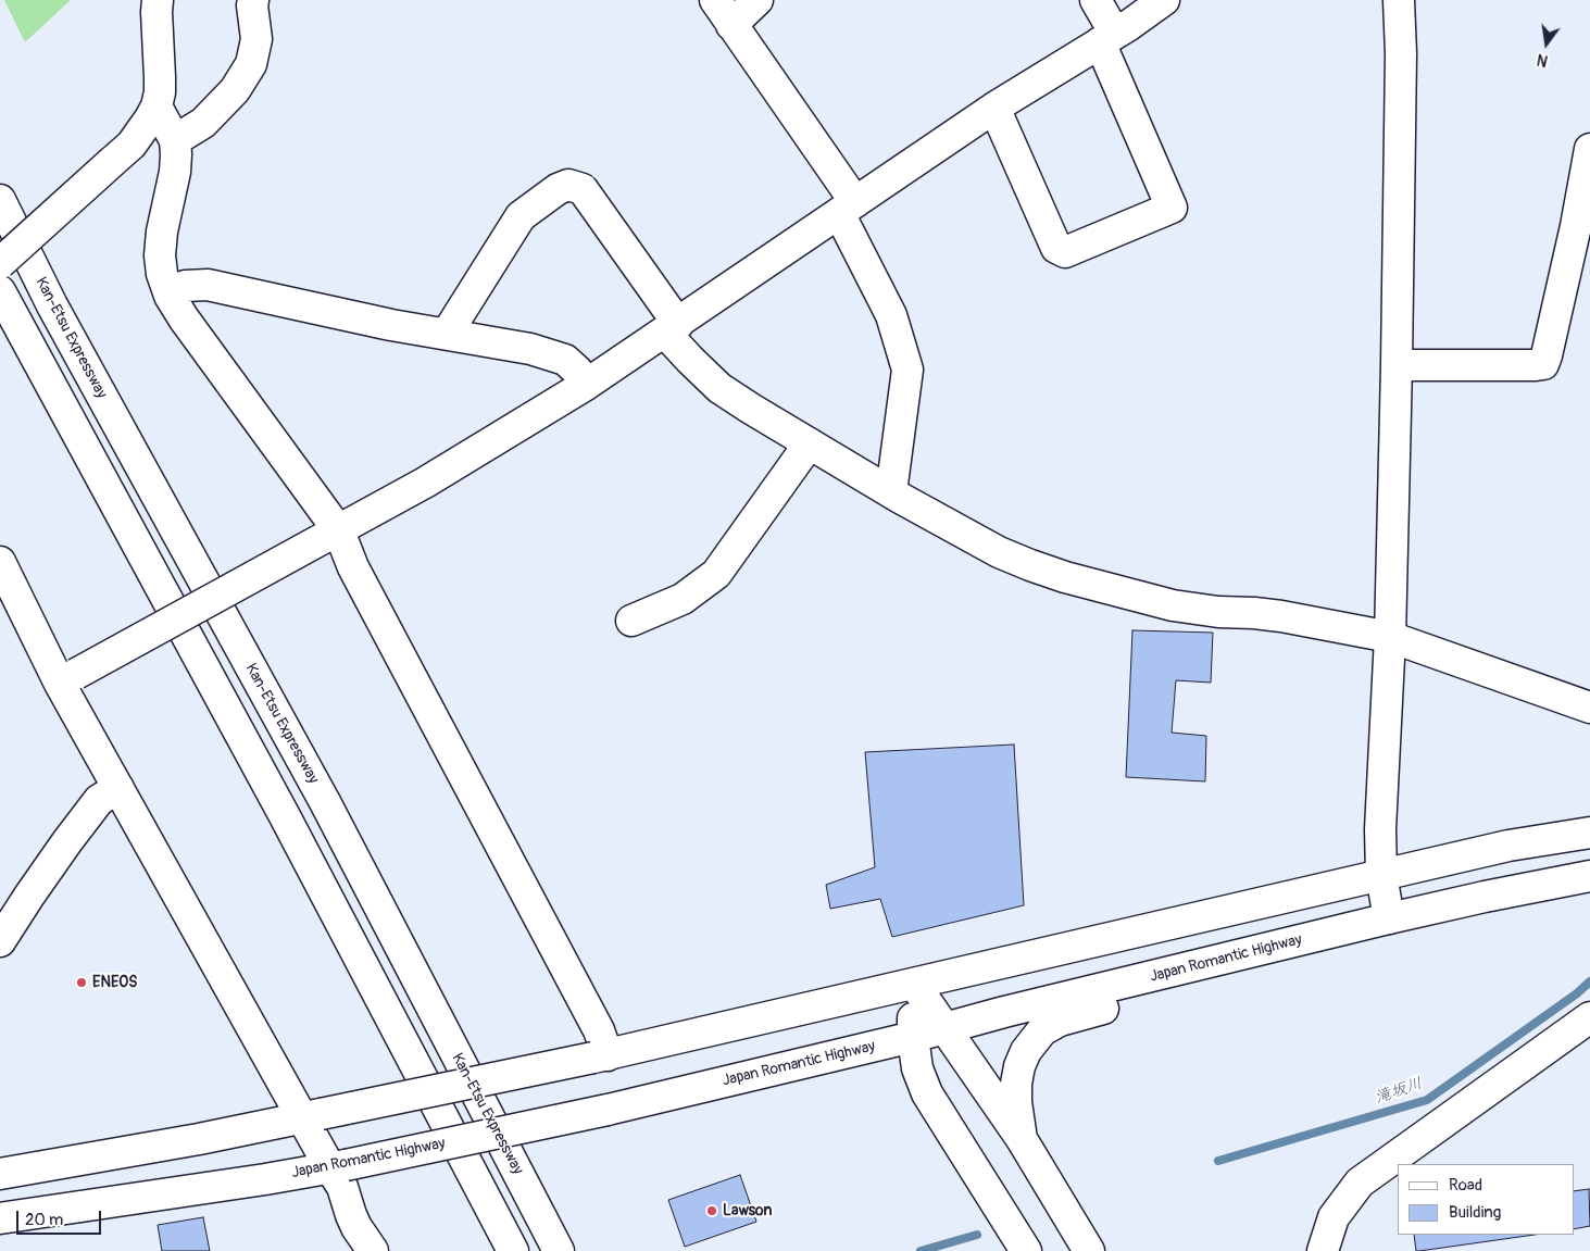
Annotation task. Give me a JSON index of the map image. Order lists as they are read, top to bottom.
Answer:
{
  "streets": {
    "main road": ["Kan-Etsu Expressway", "Japan Romantic Highway"]
  },
  "water": ["滝坂川"],
  "places": ["ENEOS", "Lawson"],
  "legend": ["Road", "Building"],
  "scale_bar": "20 m",
  "north": "bottom"
}
